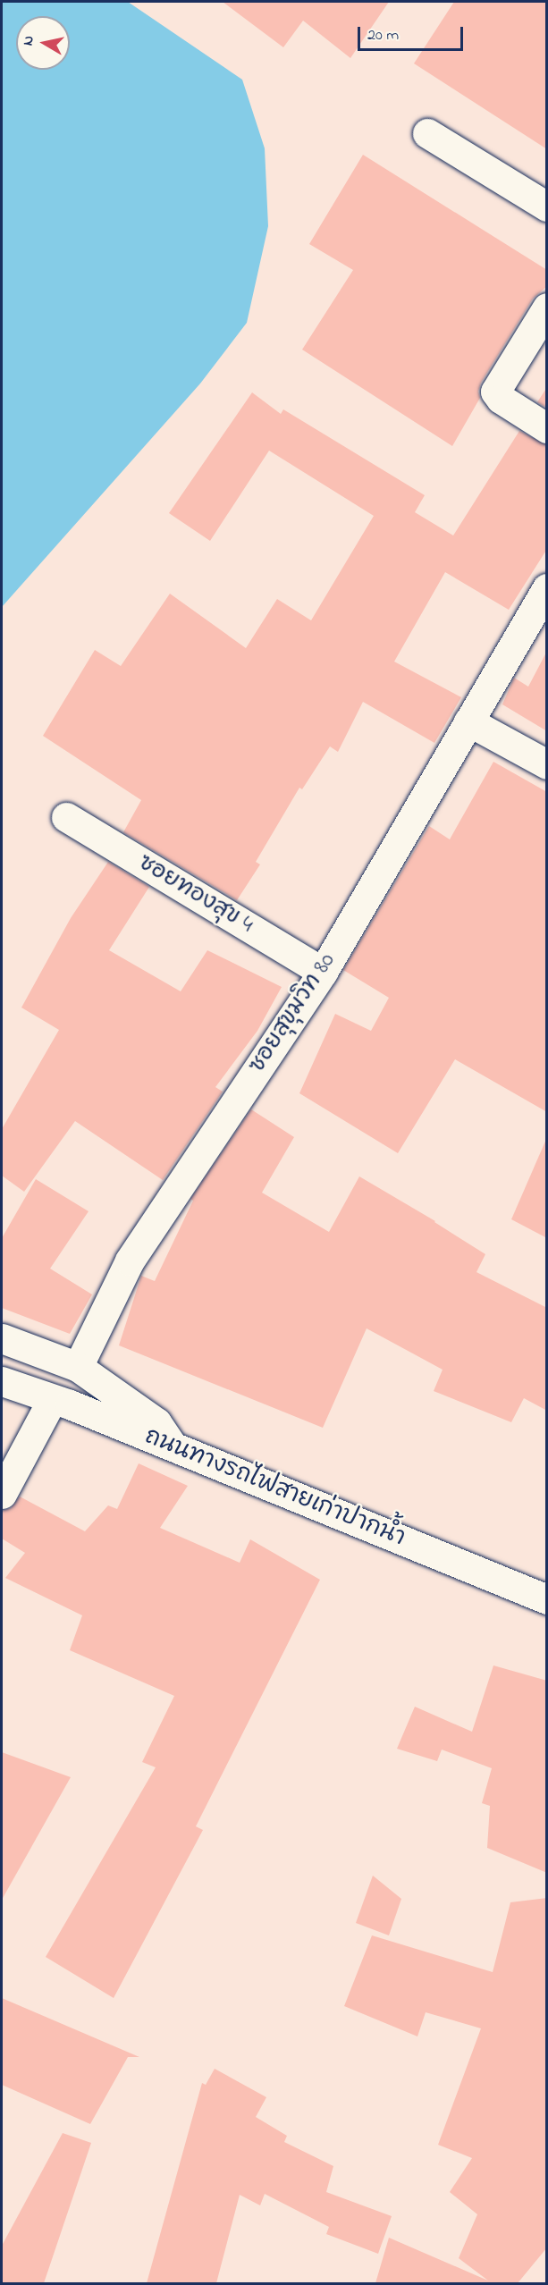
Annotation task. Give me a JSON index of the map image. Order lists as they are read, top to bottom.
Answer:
{
  "streets": {
    "street": ["ซอยทองสุข 4", "ซอยสุขุมวิท 80", "ถนนทางรถไฟสายเก่าปากน้ำ"]
  },
  "crossings": [
    ["ซอยทองสุข 4", "ซอยสุขุมวิท 80"]
  ],
  "scale_bar": "20 m",
  "north": "left"
}
